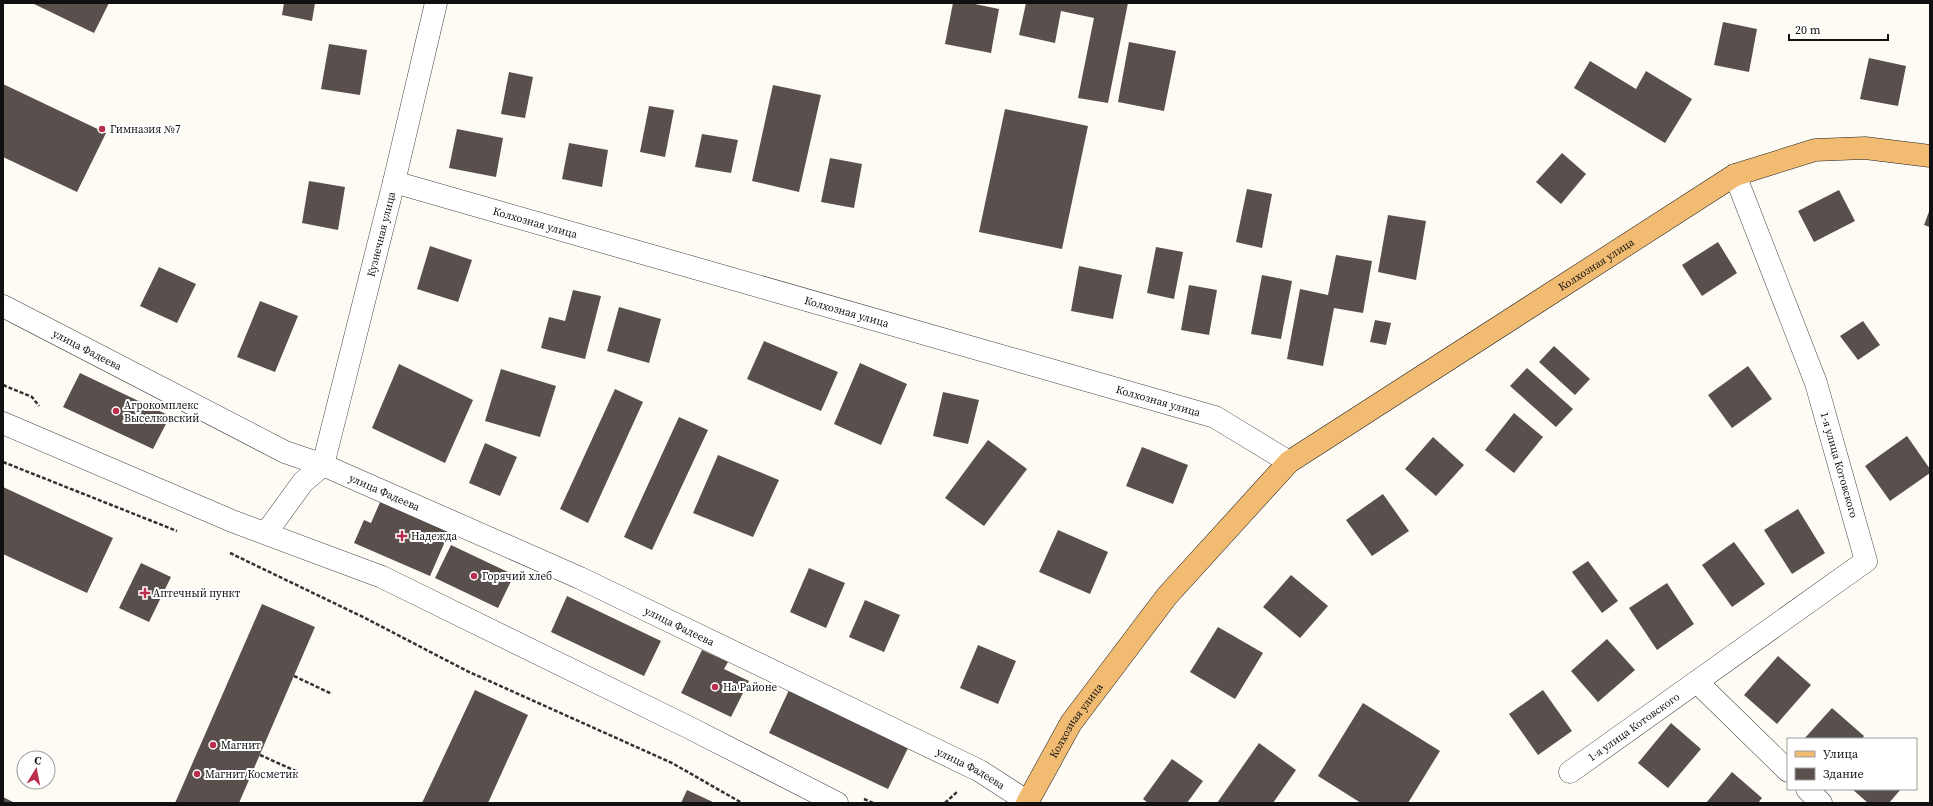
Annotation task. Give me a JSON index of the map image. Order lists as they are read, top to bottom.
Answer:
{
  "streets": {
    "main road": ["Колхозная улица"],
    "street": ["Кузнечная улица", "улица Фадеева", "1-я улица Котовского"]
  },
  "crossings": [
    ["Колхозная улица", "Кузнечная улица"],
    ["Колхозная улица", "улица Фадеева"],
    ["Колхозная улица", "1-я улица Котовского"],
    ["Кузнечная улица", "улица Фадеева"]
  ],
  "places": {
    "other": [
      "Гимназия №7",
      "Агрокомплекс Выселковский",
      "Горячий хлеб",
      "На Районе",
      "Магнит",
      "Магнит Косметик"
    ],
    "health": ["Надежда", "Аптечный пункт"]
  },
  "legend": ["Улица", "Здание"],
  "scale_bar": "20 m",
  "north": "top"
}
